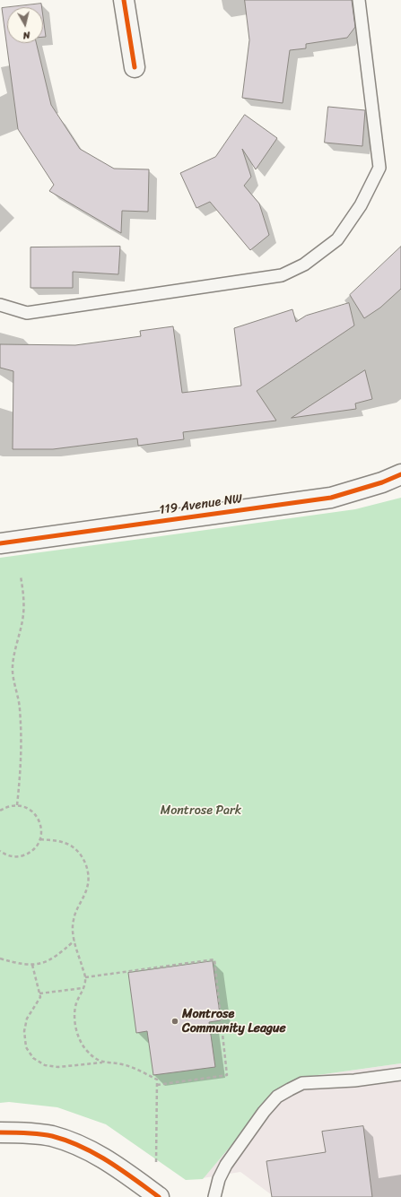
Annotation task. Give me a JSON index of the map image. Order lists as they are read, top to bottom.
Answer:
{
  "streets": {
    "street": ["119 Avenue NW"]
  },
  "parks": ["Montrose Park"],
  "places": ["Montrose Community League"],
  "north": "bottom"
}
